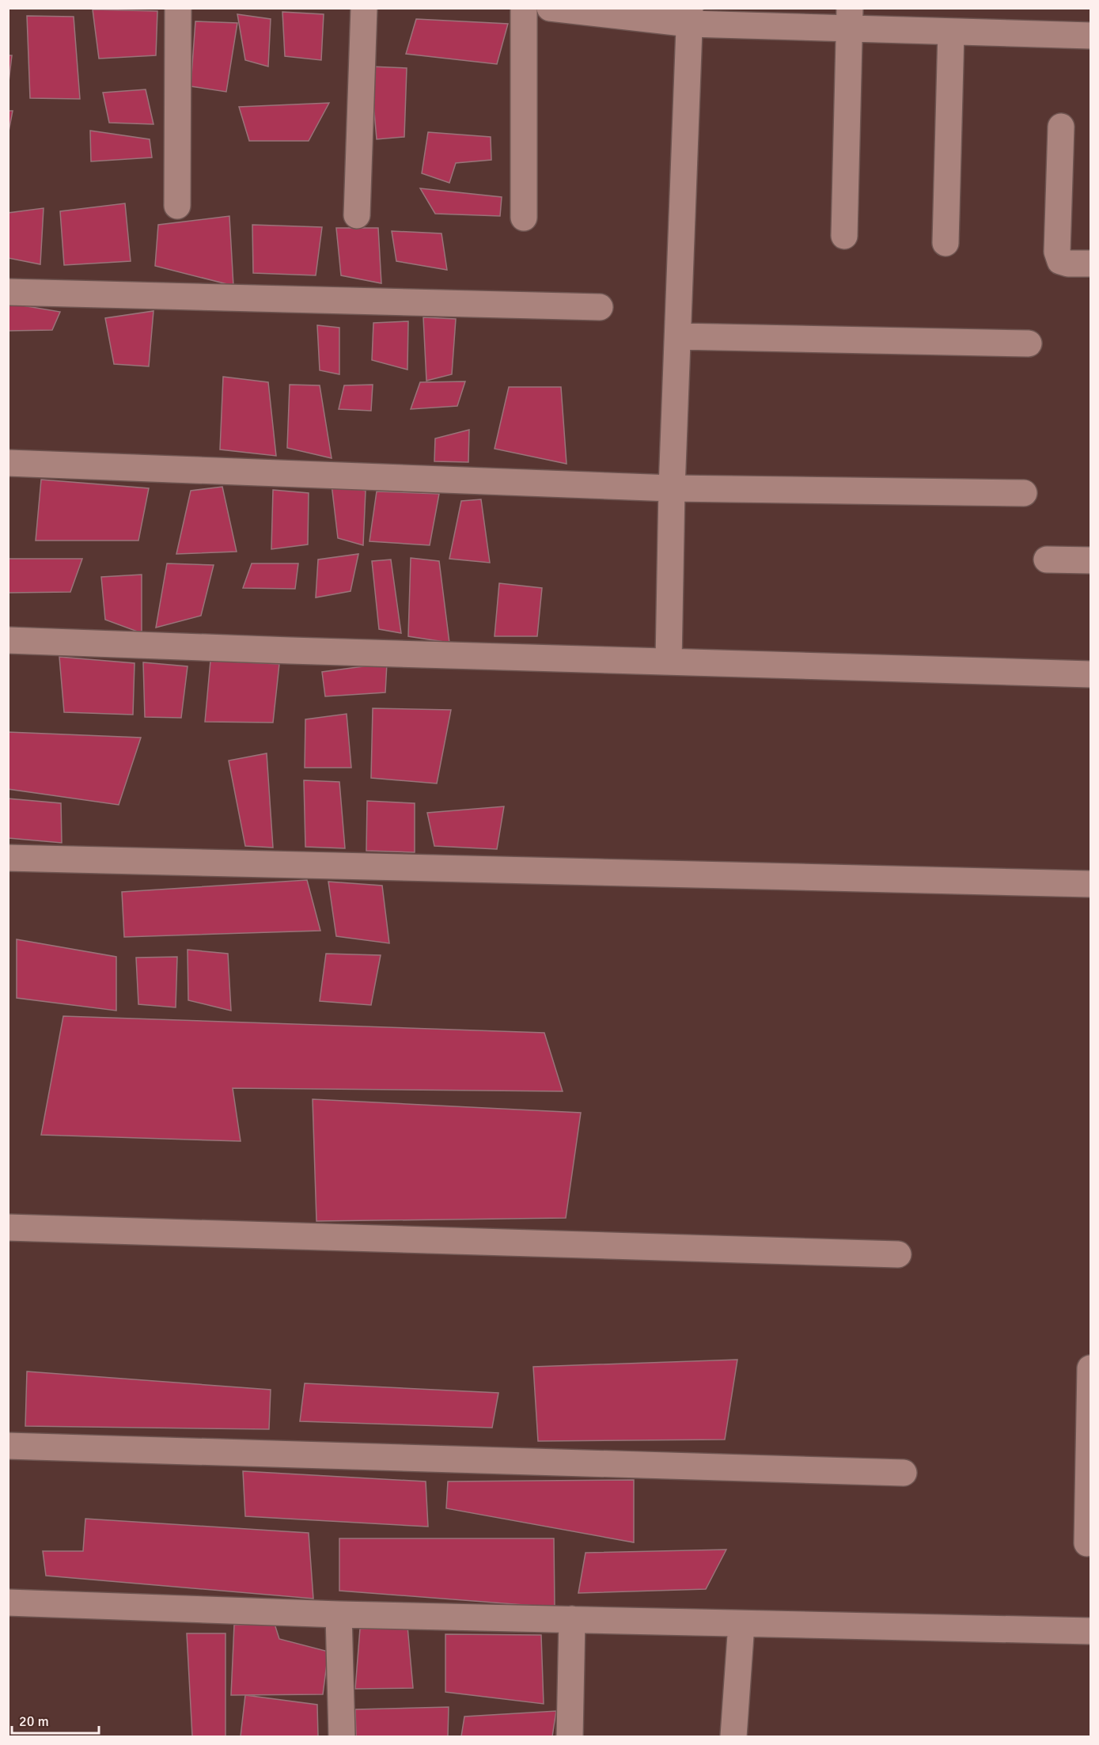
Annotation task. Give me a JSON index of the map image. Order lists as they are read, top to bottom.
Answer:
{
  "scale_bar": "20 m"
}
